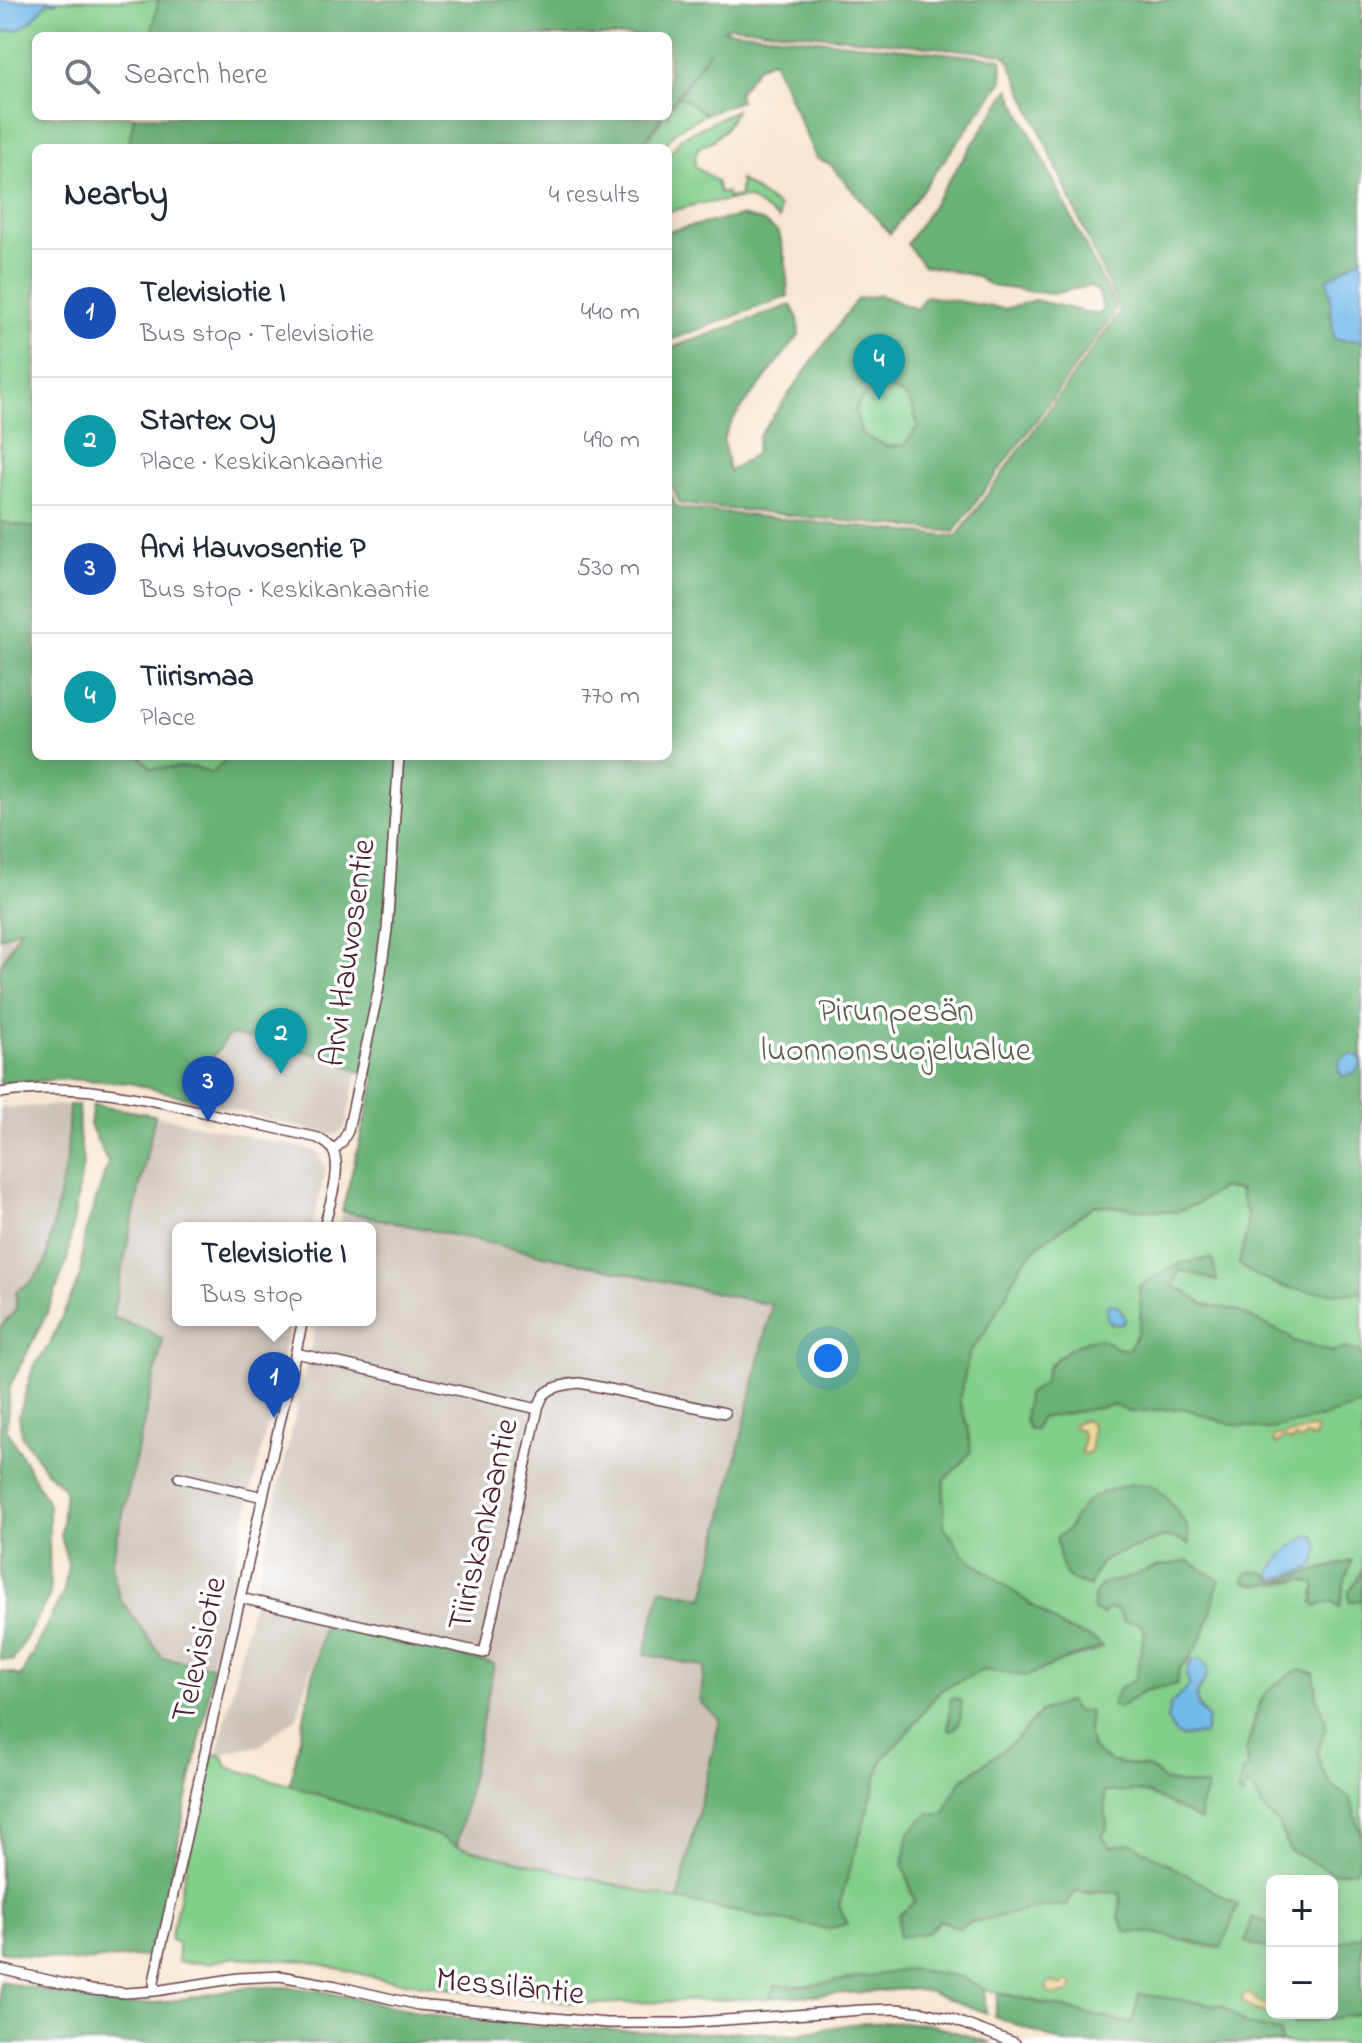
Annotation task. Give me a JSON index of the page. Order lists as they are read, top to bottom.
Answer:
{
  "streets": {
    "street": [
      "Arvi Hauvosentie",
      "Tiiriskankaantie",
      "Televisiotie",
      "Messiläntie"
    ]
  },
  "crossings": [
    ["Tiiriskankaantie", "Televisiotie"],
    ["Televisiotie", "Messiläntie"]
  ],
  "parks": ["Pirunpesän luonnonsuojelualue"],
  "page": {
    "search": "Search here",
    "heading": ["Nearby", "4 results"],
    "list": [
      {
        "mark": "1",
        "name": "Televisiotie I",
        "note": "Bus stop · Televisiotie",
        "value": "440 m"
      },
      {
        "mark": "2",
        "name": "Startex Oy",
        "note": "Place · Keskikankaantie",
        "value": "490 m"
      },
      {
        "mark": "3",
        "name": "Arvi Hauvosentie P",
        "note": "Bus stop · Keskikankaantie",
        "value": "530 m"
      },
      {
        "mark": "4",
        "name": "Tiirismaa",
        "note": "Place",
        "value": "770 m"
      }
    ],
    "pins": [
      "4",
      "2",
      "3",
      "1"
    ],
    "popup": ["Televisiotie I", "Bus stop"],
    "map_buttons": ["+", "−"]
  }
}
